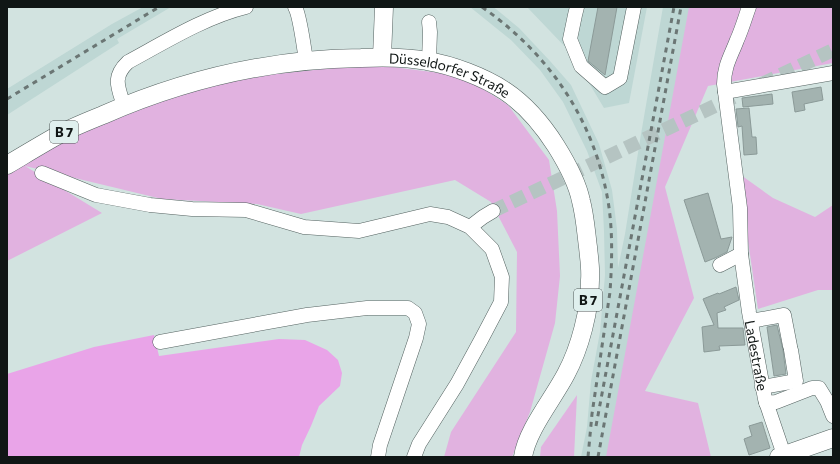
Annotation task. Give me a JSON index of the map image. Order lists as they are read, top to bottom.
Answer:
{
  "streets": {
    "main road": ["Düsseldorfer Straße", "B 7"],
    "street": ["Ladestraße"]
  }
}
